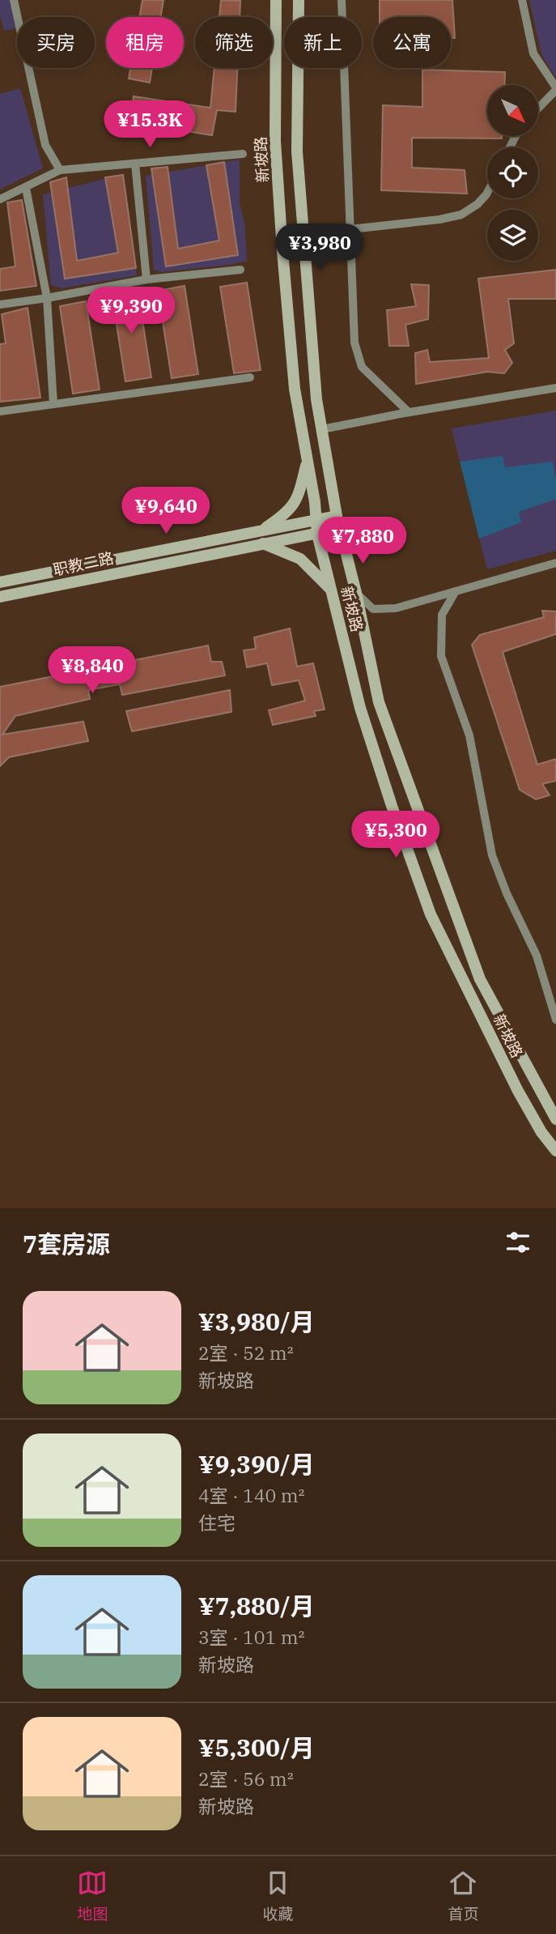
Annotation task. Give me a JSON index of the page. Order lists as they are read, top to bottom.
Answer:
{
  "streets": {
    "street": ["新坡路", "职教二路"]
  },
  "crossings": [
    ["新坡路", "职教二路"]
  ],
  "north": "bottom right",
  "page": {
    "chip": [
      "买房",
      "租房",
      "筛选",
      "新上",
      "公寓"
    ],
    "price": [
      "¥15.3K",
      "¥3,980",
      "¥9,390",
      "¥9,640",
      "¥7,880",
      "¥8,840",
      "¥5,300"
    ],
    "heading": "7套房源",
    "list": [
      {
        "name": "¥3,980/月",
        "note": "2室 · 52 m² · 新坡路"
      },
      {
        "name": "¥9,390/月",
        "note": "4室 · 140 m² · 住宅"
      },
      {
        "name": "¥7,880/月",
        "note": "3室 · 101 m² · 新坡路"
      },
      {
        "name": "¥5,300/月",
        "note": "2室 · 56 m² · 新坡路"
      }
    ],
    "tabs": ["地图", "收藏", "首页"]
  }
}
